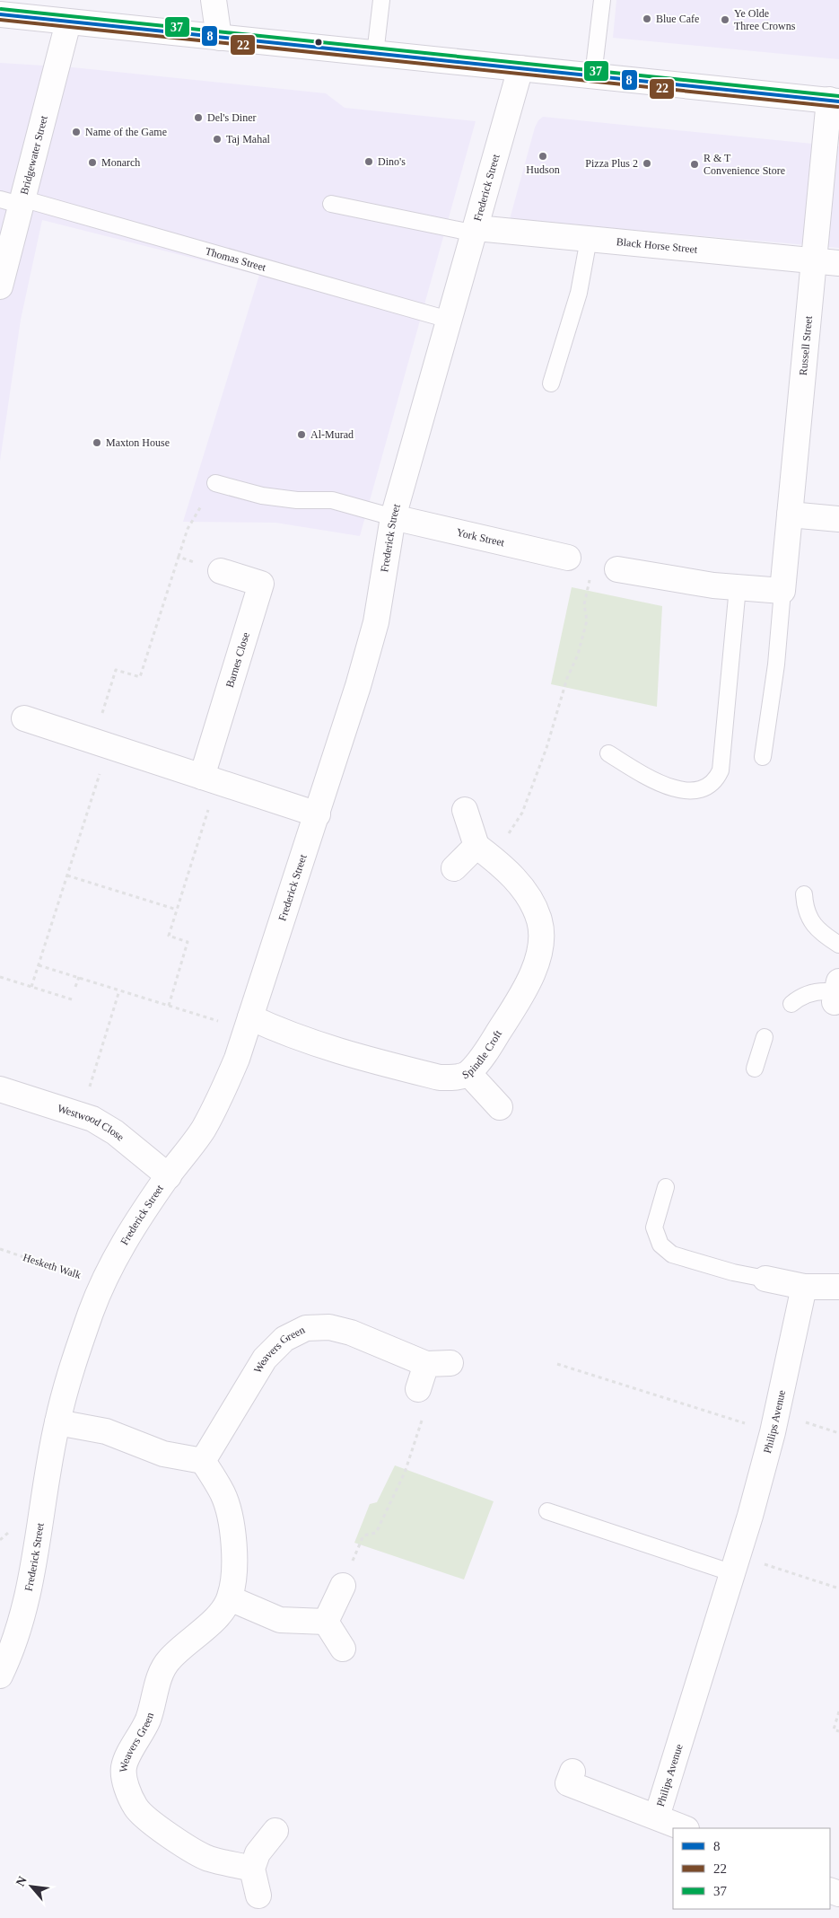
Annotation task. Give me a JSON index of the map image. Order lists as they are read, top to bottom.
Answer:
{
  "streets": {
    "street": [
      "Bridgewater Street",
      "Frederick Street",
      "Black Horse Street",
      "Russell Street",
      "York Street",
      "Barnes Close",
      "Spindle Croft",
      "Westwood Close",
      "Weavers Green",
      "Philips Avenue"
    ],
    "lane": ["Thomas Street"],
    "path": ["Hesketh Walk"]
  },
  "crossings": [
    ["Bridgewater Street", "Thomas Street"],
    ["Frederick Street", "Black Horse Street"],
    ["Frederick Street", "Thomas Street"],
    ["Frederick Street", "York Street"],
    ["Frederick Street", "Spindle Croft"],
    ["Frederick Street", "Westwood Close"],
    ["Frederick Street", "Hesketh Walk"],
    ["Black Horse Street", "Russell Street"]
  ],
  "places": [
    "Blue Cafe",
    "Ye Olde Three Crowns",
    "Del's Diner",
    "Name of the Game",
    "Taj Mahal",
    "Hudson",
    "Dino's",
    "Monarch",
    "Pizza Plus 2",
    "R & T Convenience Store",
    "Al-Murad",
    "Maxton House"
  ],
  "lines": ["transit line 37", "transit line 8", "transit line 22"],
  "legend": ["8", "22", "37"],
  "north": "top left"
}
